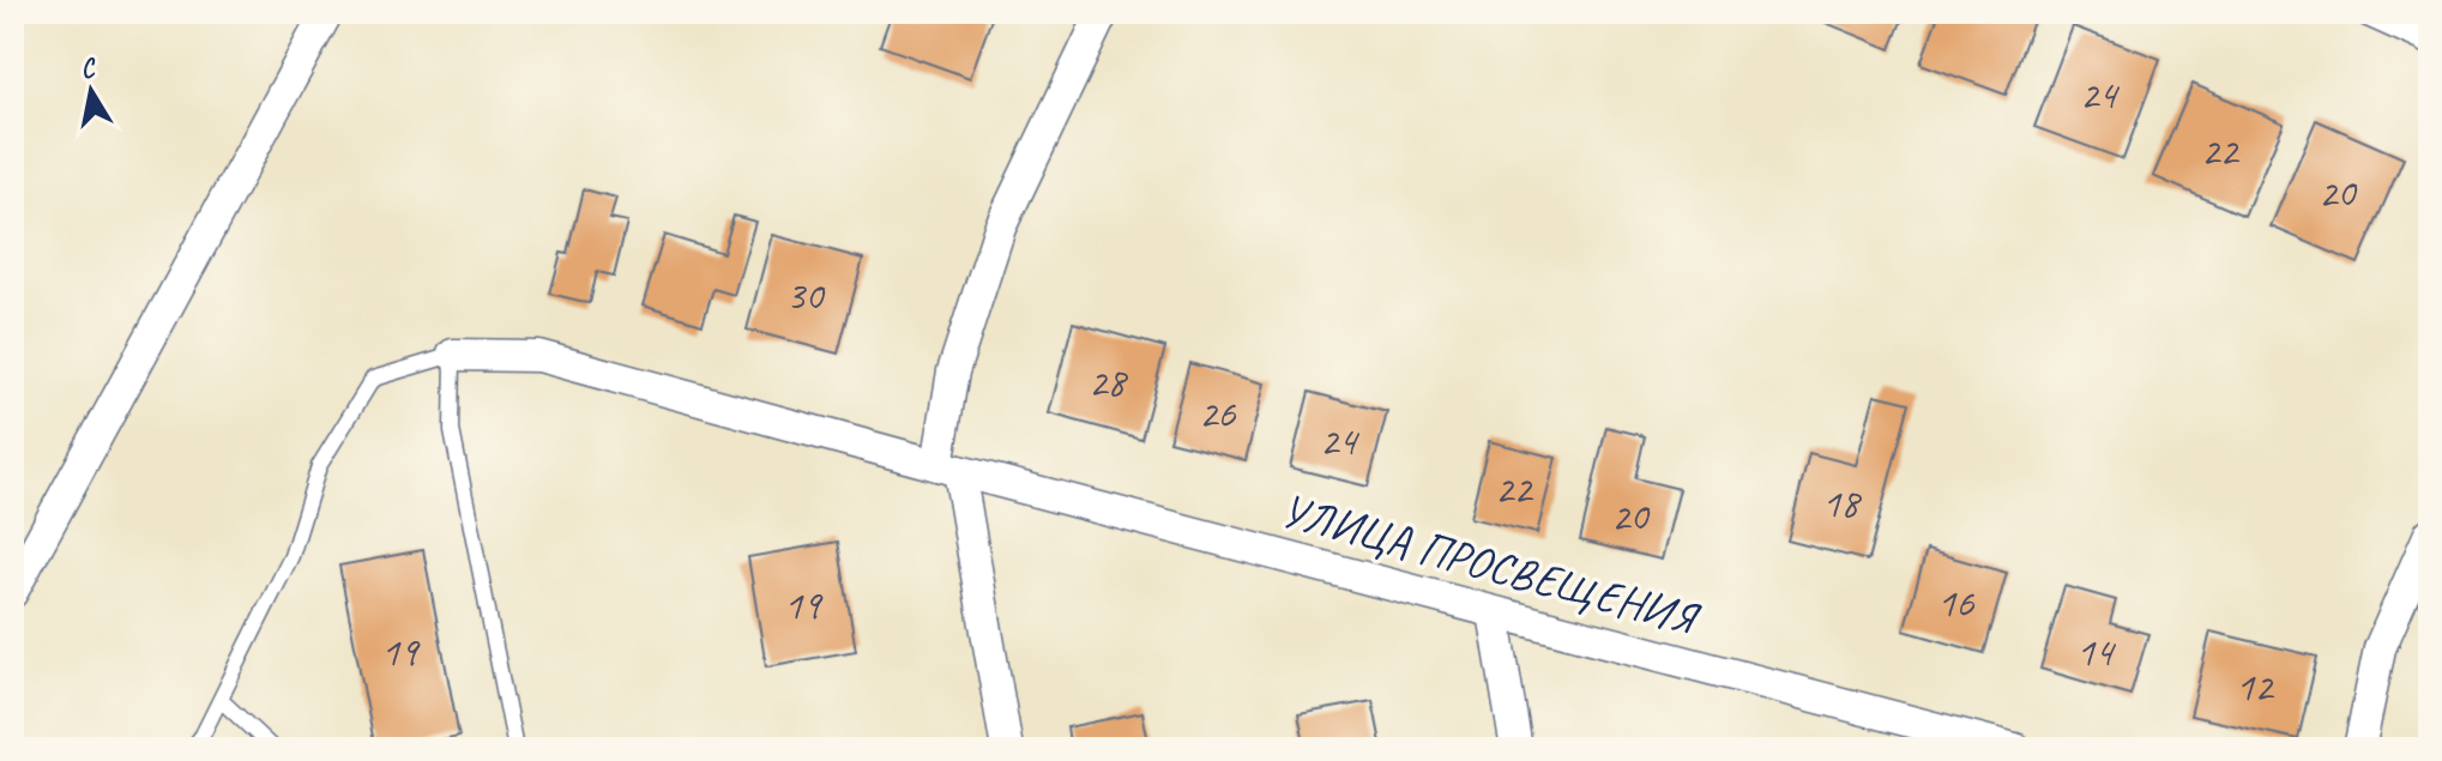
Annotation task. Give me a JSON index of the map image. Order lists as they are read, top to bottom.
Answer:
{
  "streets": {
    "street": ["УЛИЦА ПРОСВЕЩЕНИЯ"]
  },
  "house_numbers": [
    "24",
    "22",
    "20",
    "30",
    "28",
    "26",
    "24",
    "22",
    "18",
    "20",
    "16",
    "19",
    "19",
    "14",
    "12"
  ],
  "north": "top"
}
